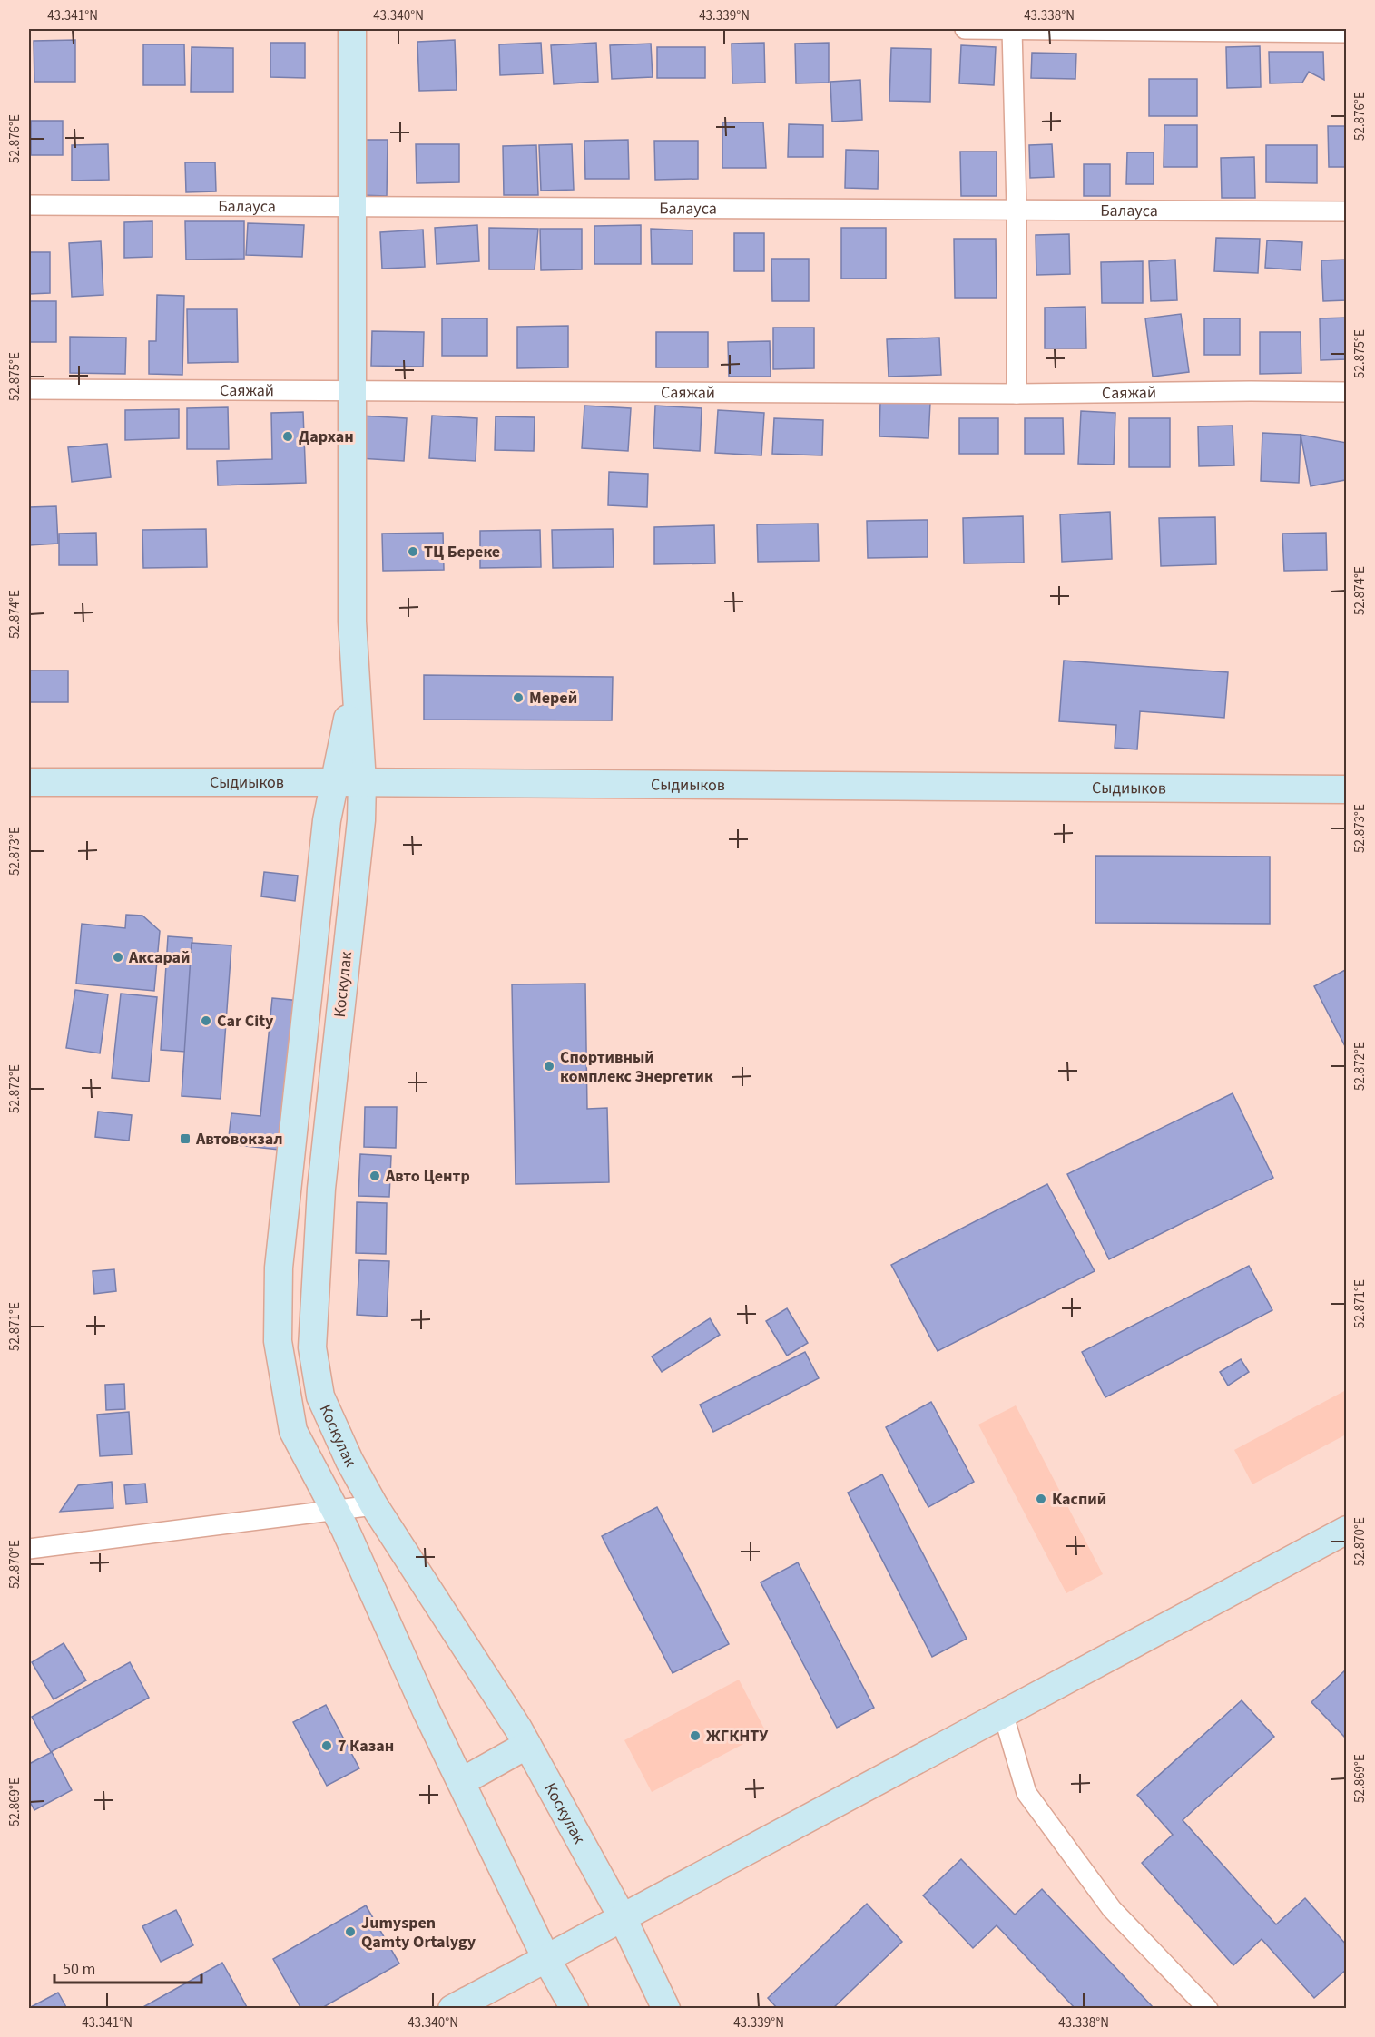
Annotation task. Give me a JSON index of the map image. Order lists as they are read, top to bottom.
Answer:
{
  "streets": {
    "street": [
      "Балауса",
      "Саяжай",
      "Сыдиыков",
      "Коскулак"
    ]
  },
  "crossings": [
    ["Сыдиыков", "Коскулак"]
  ],
  "places": {
    "other": [
      "Дархан",
      "ТЦ Береке",
      "Мерей",
      "Аксарай",
      "Car City",
      "Спортивный комплекс Энергетик",
      "Авто Центр",
      "Каспий",
      "ЖГКНТУ",
      "7 Казан",
      "Jumyspen Qamty Ortalygy"
    ],
    "transit": ["Автовокзал"]
  },
  "scale_bar": "50 m",
  "coordinates": [
    "43.341°N",
    "43.340°N",
    "43.339°N",
    "43.338°N",
    "52.876°E",
    "52.875°E",
    "52.874°E",
    "52.873°E",
    "52.872°E",
    "52.871°E",
    "52.870°E",
    "52.869°E"
  ]
}
